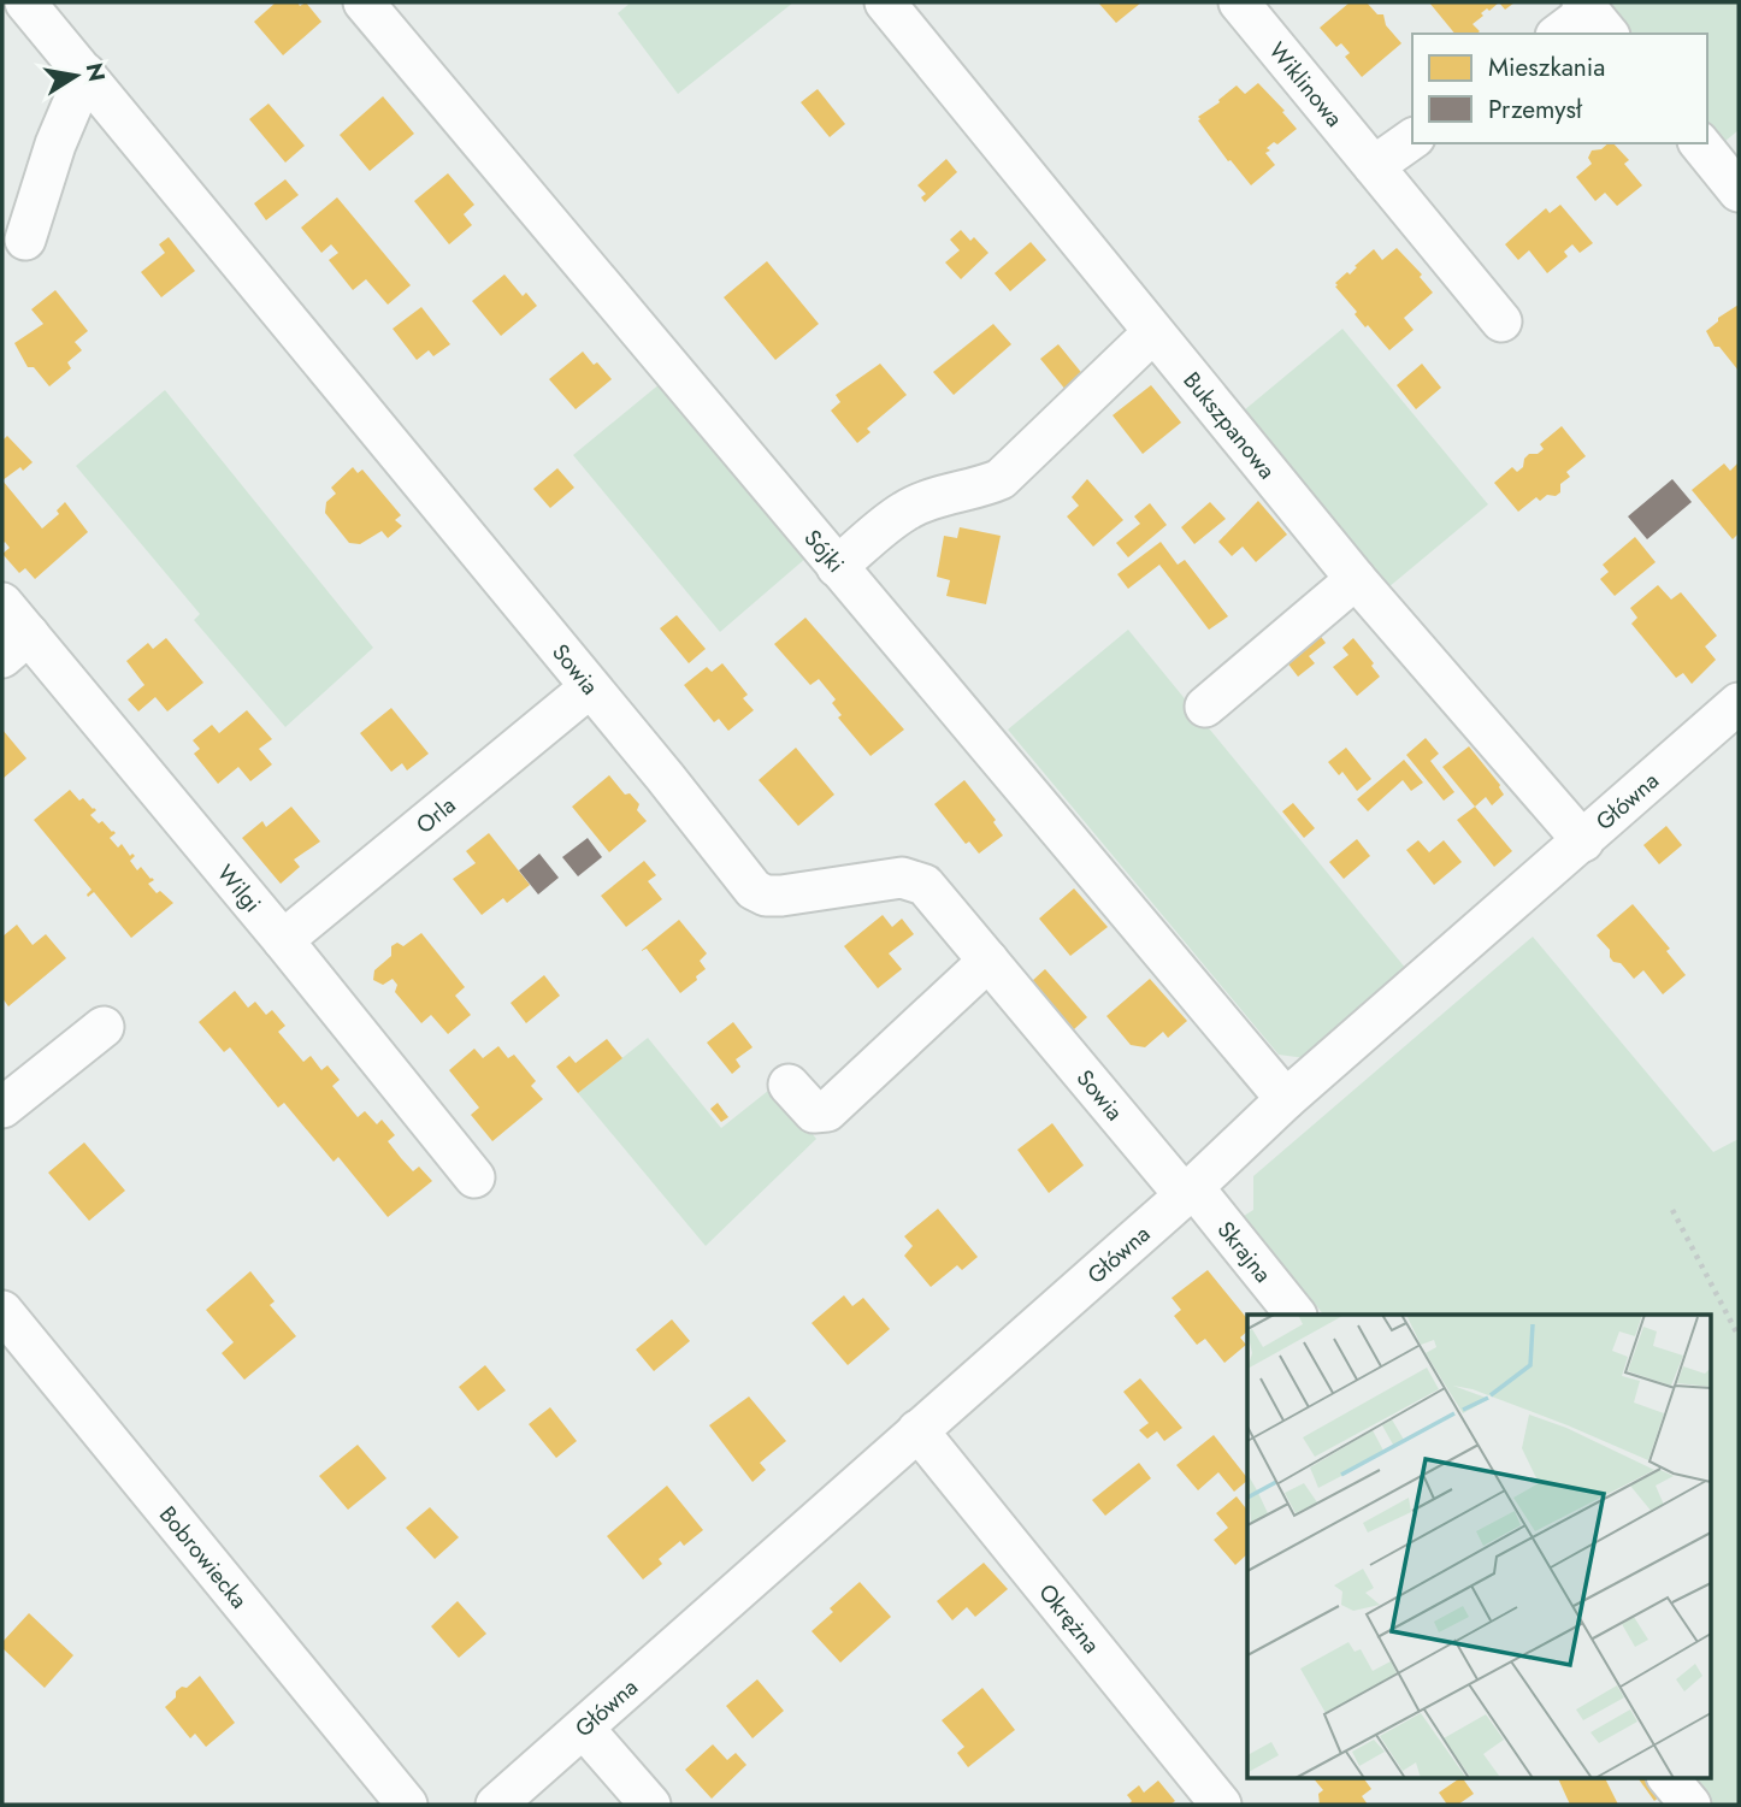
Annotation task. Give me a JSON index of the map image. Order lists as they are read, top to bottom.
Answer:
{
  "streets": {
    "street": [
      "Wiklinowa",
      "Bukszpanowa",
      "Sójki",
      "Sowia",
      "Główna",
      "Orla",
      "Wilgi",
      "Skrajna",
      "Bobrowiecka",
      "Okrężna"
    ]
  },
  "crossings": [
    ["Bukszpanowa", "Główna"],
    ["Sójki", "Główna"],
    ["Sowia", "Główna"],
    ["Sowia", "Orla"],
    ["Sowia", "Skrajna"],
    ["Główna", "Skrajna"],
    ["Główna", "Okrężna"],
    ["Orla", "Wilgi"]
  ],
  "legend": ["Mieszkania", "Przemysł"],
  "north": "right"
}
